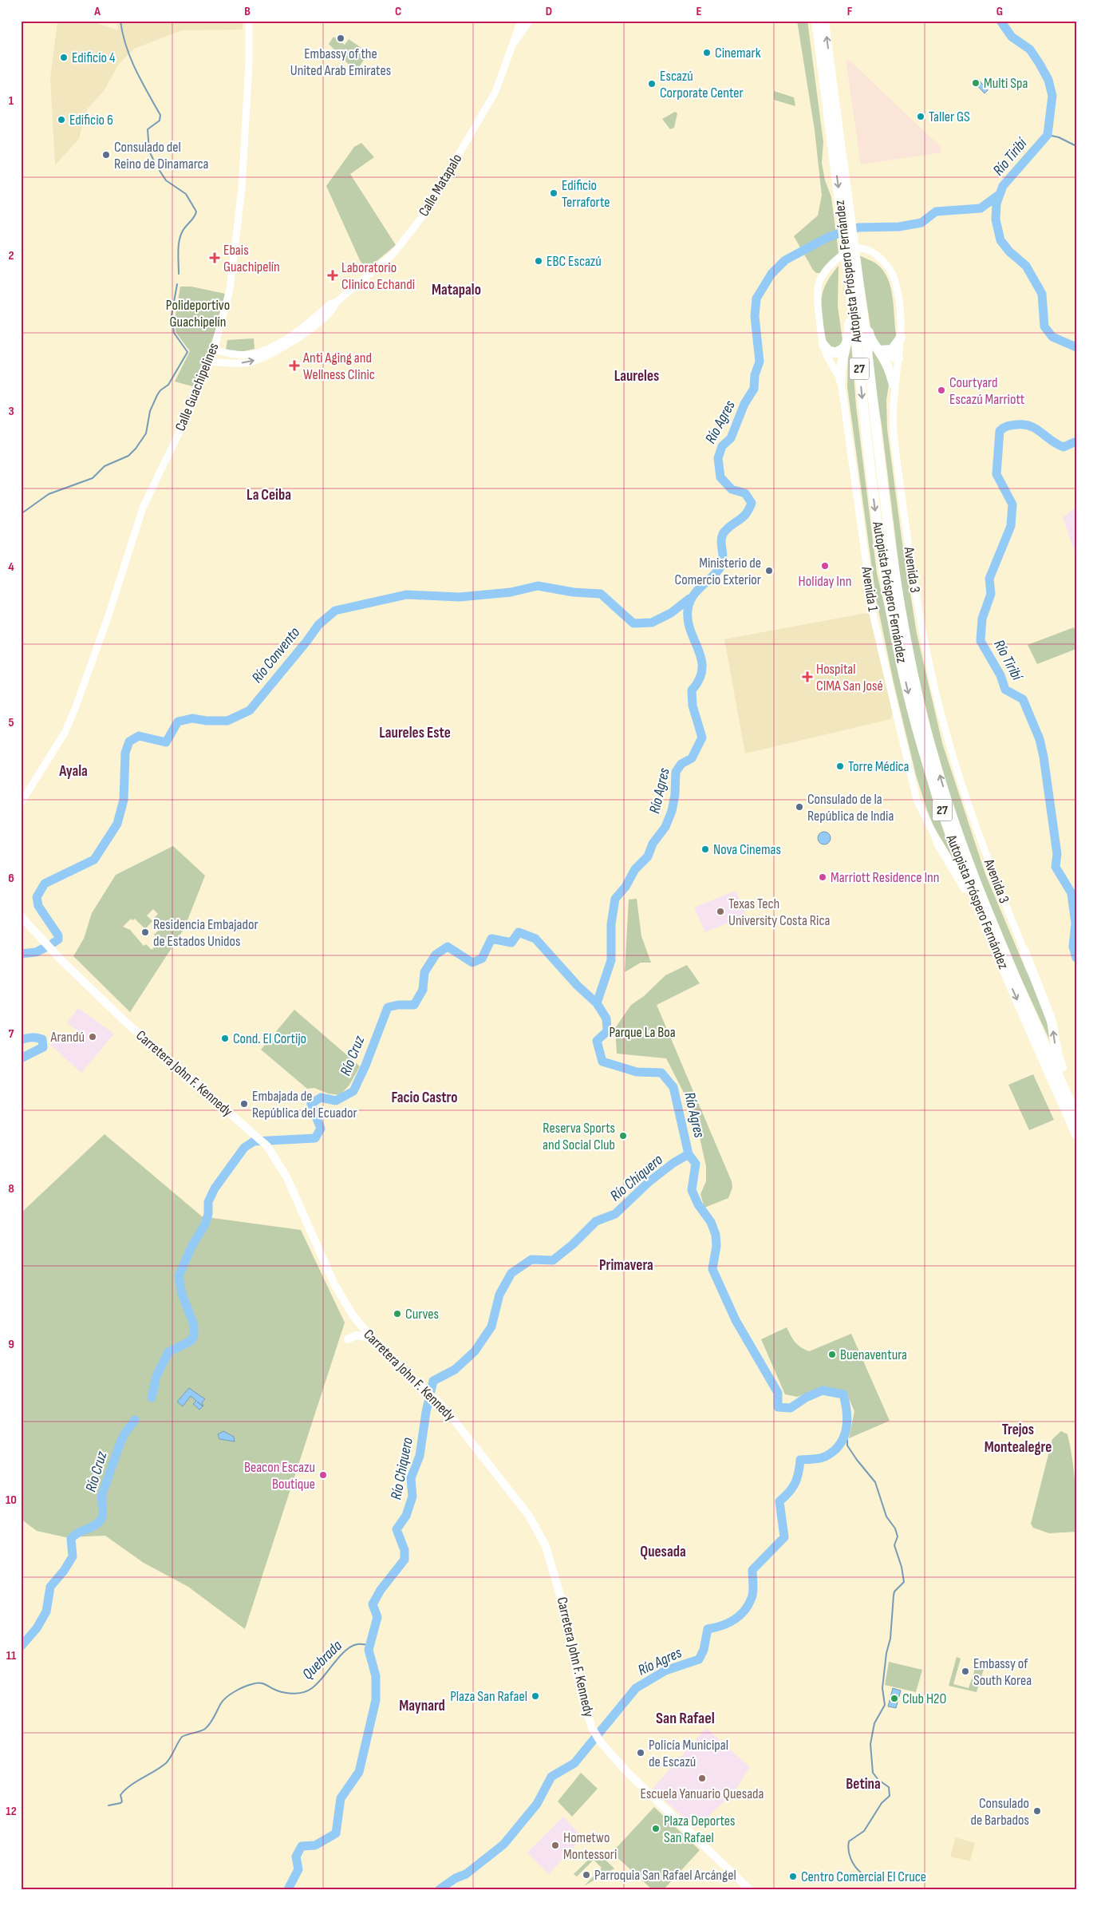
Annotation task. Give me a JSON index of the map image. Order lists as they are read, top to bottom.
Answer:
{
  "streets": {
    "highway": ["Autopista Próspero Fernández", "27"],
    "main road": ["Carretera John F. Kennedy"],
    "street": [
      "Calle Matapalo",
      "Calle Guachipelines",
      "Avenida 3",
      "Avenida 1"
    ]
  },
  "crossings": [
    ["Calle Matapalo", "Calle Guachipelines"],
    ["Avenida 3", "Avenida 1"]
  ],
  "districts": [
    "Matapalo",
    "Laureles",
    "La Ceiba",
    "Laureles Este",
    "Ayala",
    "Facio Castro",
    "Primavera",
    "Trejos Montealegre",
    "Quesada",
    "Maynard",
    "San Rafael",
    "Betina"
  ],
  "water": [
    "Río Tiribí",
    "Río Agres",
    "Río Convento",
    "Río Cruz",
    "Río Chiquero",
    "Quebrada"
  ],
  "parks": ["Polideportivo Guachipelín", "Parque La Boa"],
  "places": {
    "other": [
      "Embassy of the United Arab Emirates",
      "Cinemark",
      "Edificio 4",
      "Multi Spa",
      "Escazú Corporate Center",
      "Taller GS",
      "Edificio 6",
      "Consulado del Reino de Dinamarca",
      "Edificio Terraforte",
      "EBC Escazú",
      "Courtyard Escazú Marriott",
      "Holiday Inn",
      "Ministerio de Comercio Exterior",
      "Torre Médica",
      "Consulado de la República de India",
      "Nova Cinemas",
      "Marriott Residence Inn",
      "Texas Tech University Costa Rica",
      "Residencia Embajador de Estados Unidos",
      "Arandú",
      "Cond. El Cortijo",
      "Embajada de República del Ecuador",
      "Reserva Sports and Social Club",
      "Curves",
      "Buenaventura",
      "Beacon Escazu Boutique",
      "Embassy of South Korea",
      "Plaza San Rafael",
      "Club H2O",
      "Policía Municipal de Escazú",
      "Escuela Yanuario Quesada",
      "Consulado de Barbados",
      "Plaza Deportes San Rafael",
      "Hometwo Montessori",
      "Parroquia San Rafael Arcángel",
      "Centro Comercial El Cruce"
    ],
    "health": [
      "Ebais Guachipelín",
      "Laboratorio Clinico Echandi",
      "Anti Aging and Wellness Clinic",
      "Hospital CIMA San José"
    ]
  },
  "grid": {
    "columns": [
      "A",
      "B",
      "C",
      "D",
      "E",
      "F",
      "G"
    ],
    "rows": [
      "1",
      "2",
      "3",
      "4",
      "5",
      "6",
      "7",
      "8",
      "9",
      "10",
      "11",
      "12"
    ]
  }
}
